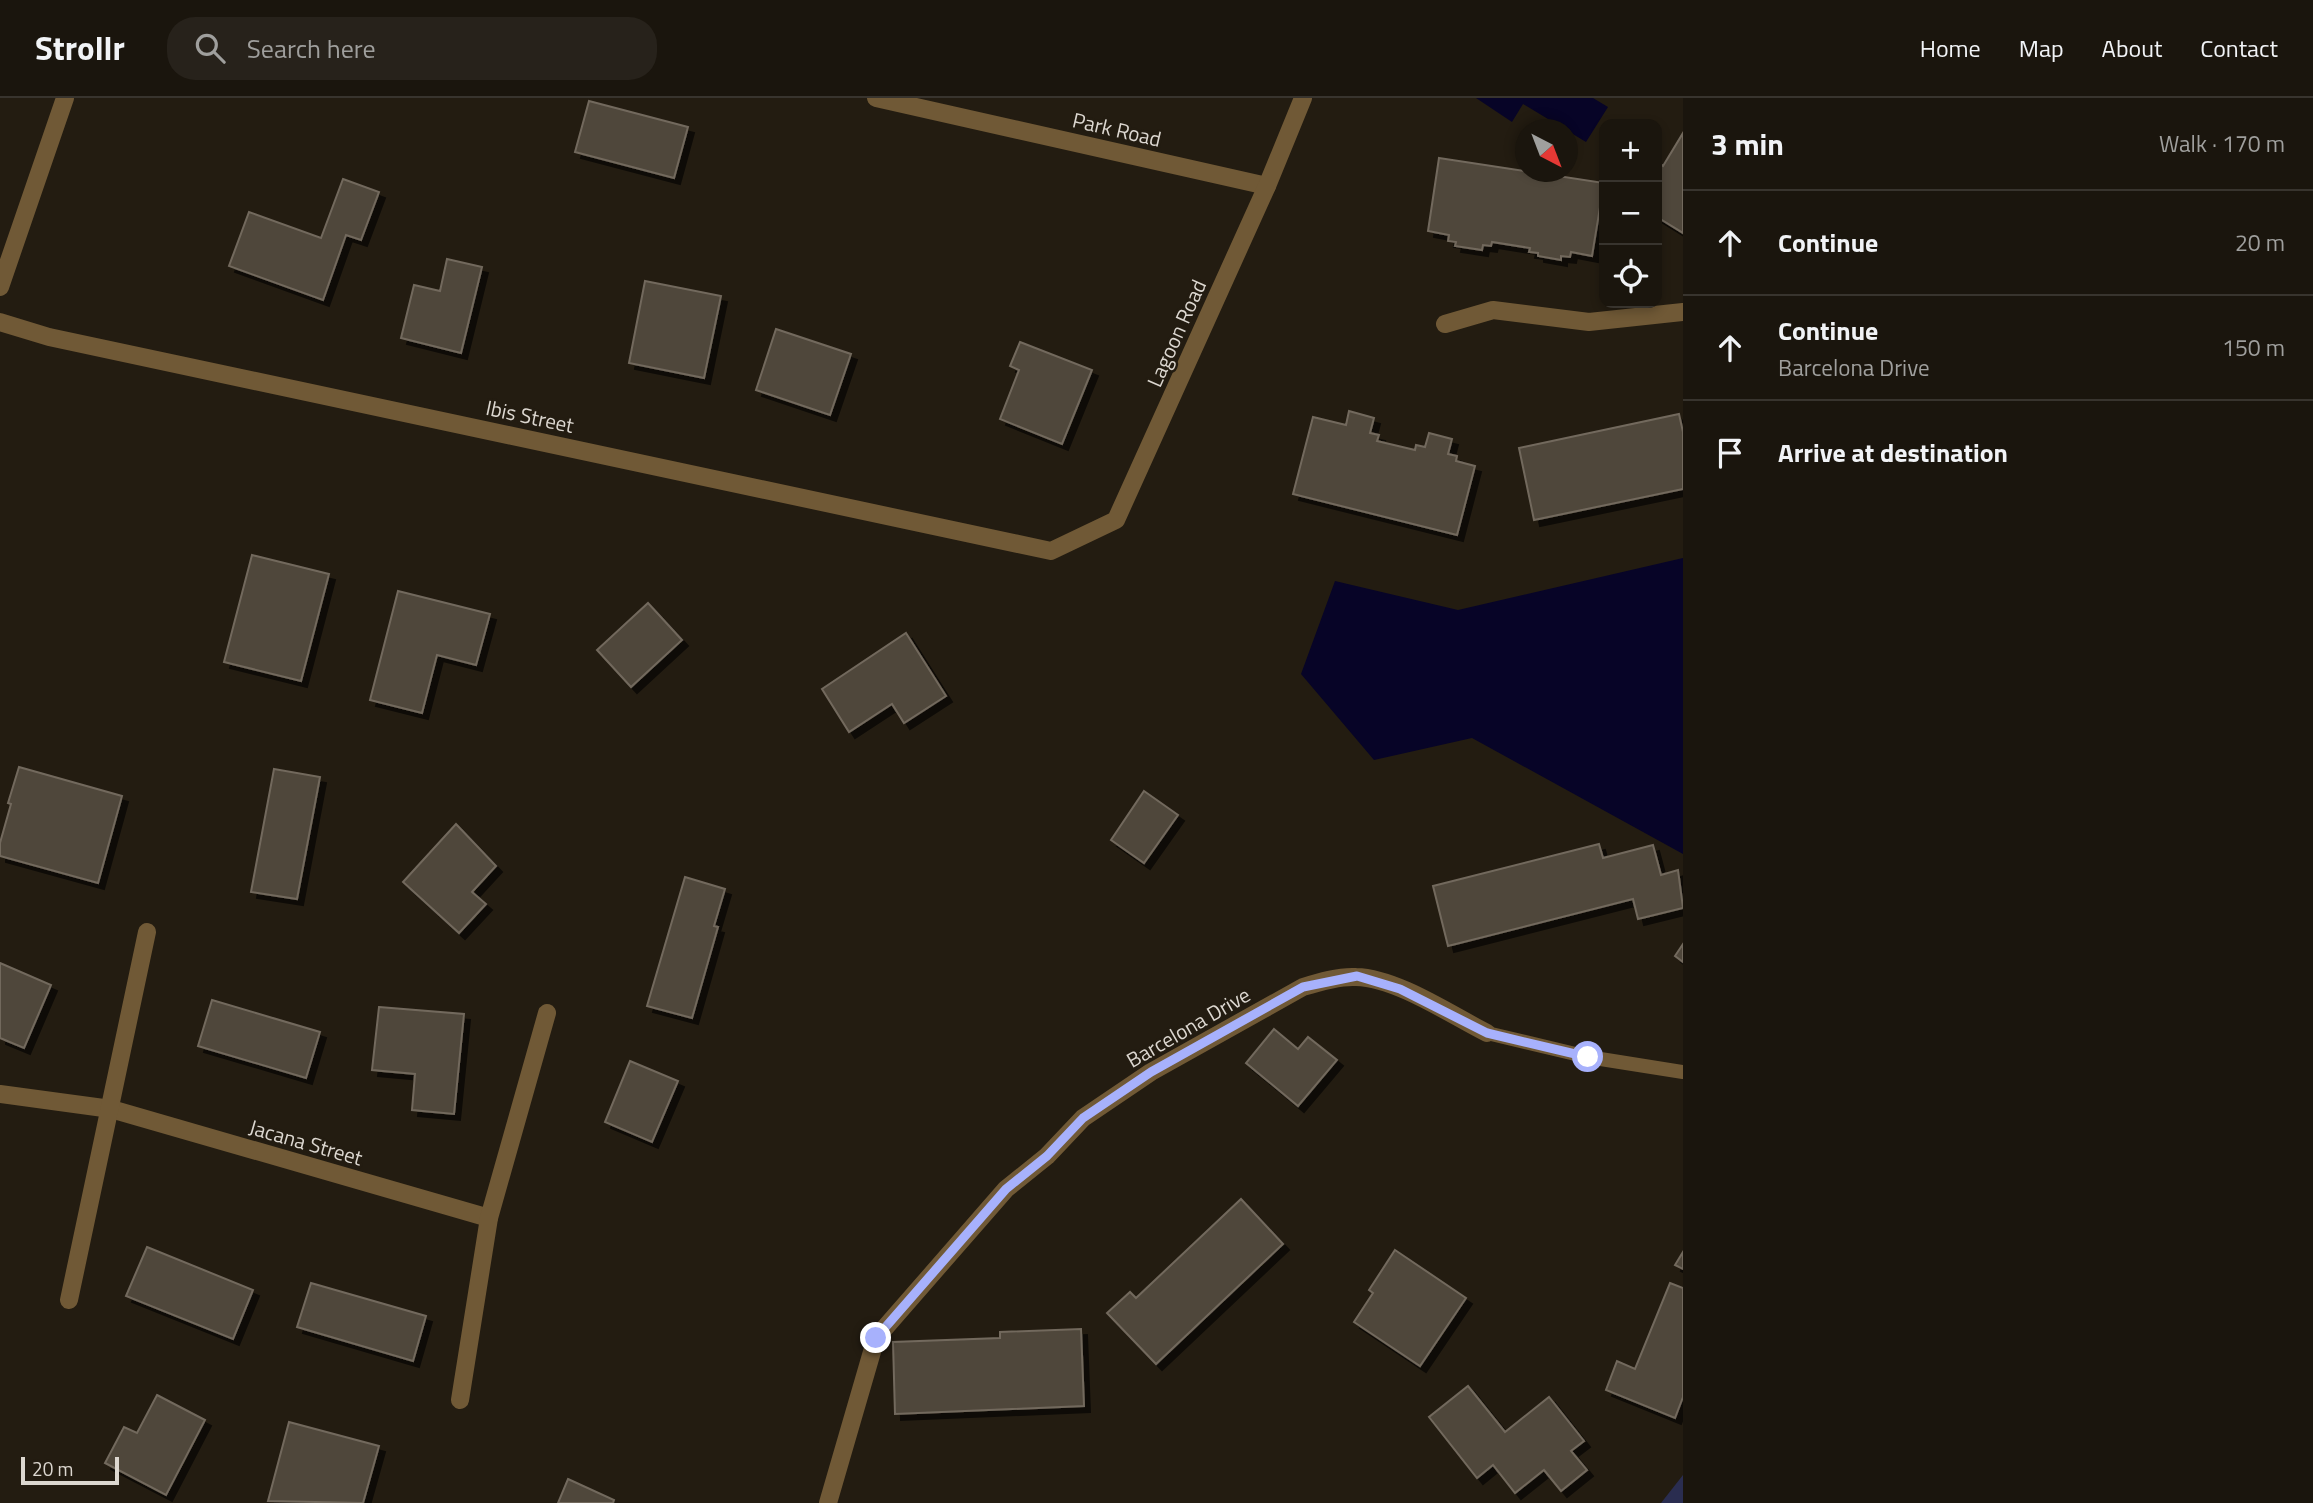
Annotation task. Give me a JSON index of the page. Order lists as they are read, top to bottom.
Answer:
{
  "streets": {
    "street": [
      "Park Road",
      "Lagoon Road",
      "Ibis Street",
      "Barcelona Drive",
      "Jacana Street"
    ]
  },
  "crossings": [
    ["Park Road", "Lagoon Road"],
    ["Lagoon Road", "Ibis Street"]
  ],
  "scale_bar": "20 m",
  "north": "bottom right",
  "page": {
    "header": "Strollr",
    "search": "Search here",
    "nav": [
      "Home",
      "Map",
      "About",
      "Contact"
    ],
    "heading": ["3 min", "Walk · 170 m"],
    "map_buttons": ["+", "−"],
    "list": [
      ["Continue", "20 m"],
      ["Continue", "Barcelona Drive", "150 m"],
      "Arrive at destination"
    ],
    "scale": "20 m"
  }
}
